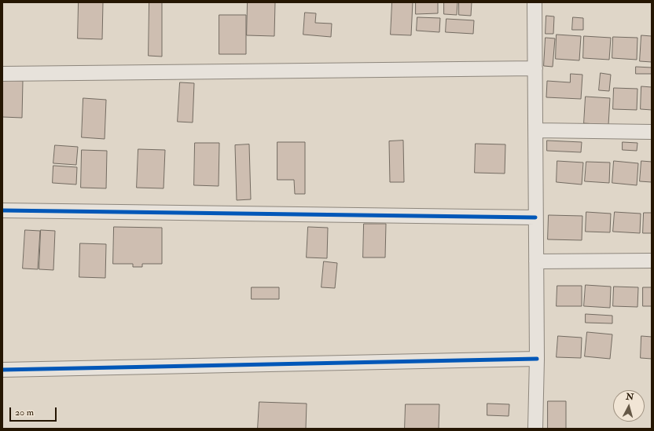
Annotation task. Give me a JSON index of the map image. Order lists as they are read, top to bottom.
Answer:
{
  "scale_bar": "20 m",
  "north": "top"
}
